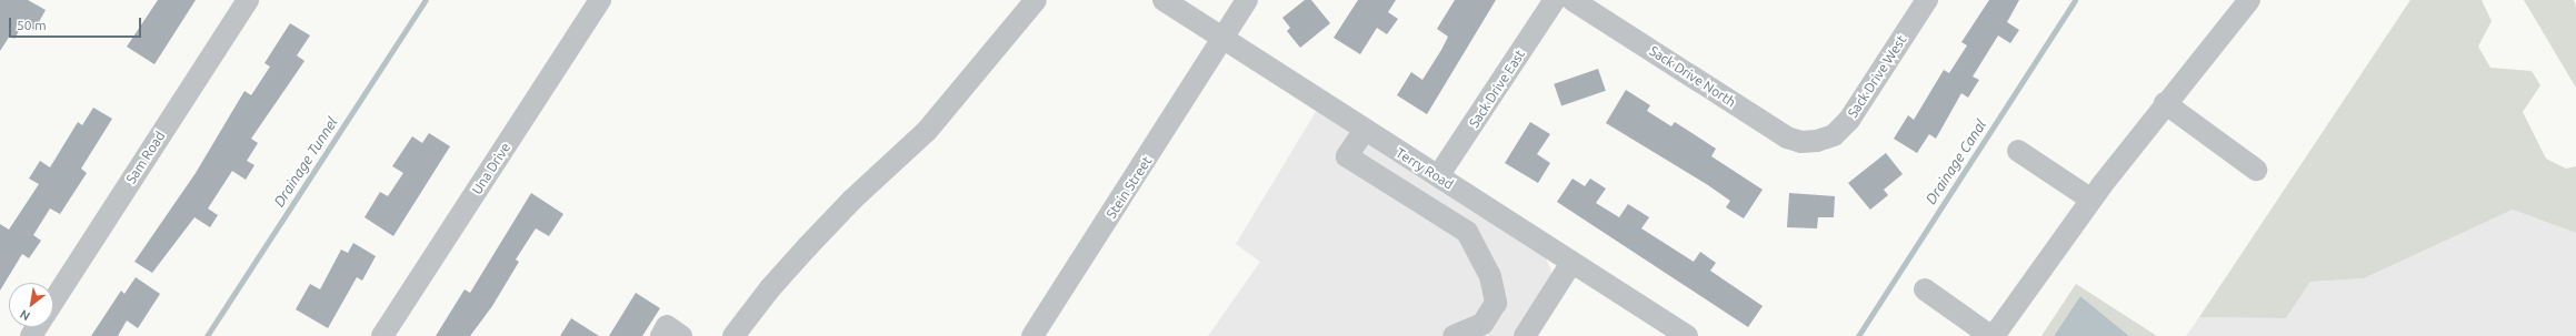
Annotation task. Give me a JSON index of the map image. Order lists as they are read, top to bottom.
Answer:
{
  "streets": {
    "street": [
      "Sack Drive North",
      "Sack Drive West",
      "Sack Drive East",
      "Sam Road",
      "Una Drive",
      "Terry Road",
      "Stein Street"
    ]
  },
  "crossings": [
    ["Sack Drive North", "Sack Drive West"],
    ["Sack Drive East", "Terry Road"],
    ["Terry Road", "Stein Street"]
  ],
  "water": ["Drainage Tunnel", "Drainage Canal"],
  "scale_bar": "50 m",
  "north": "bottom left"
}
